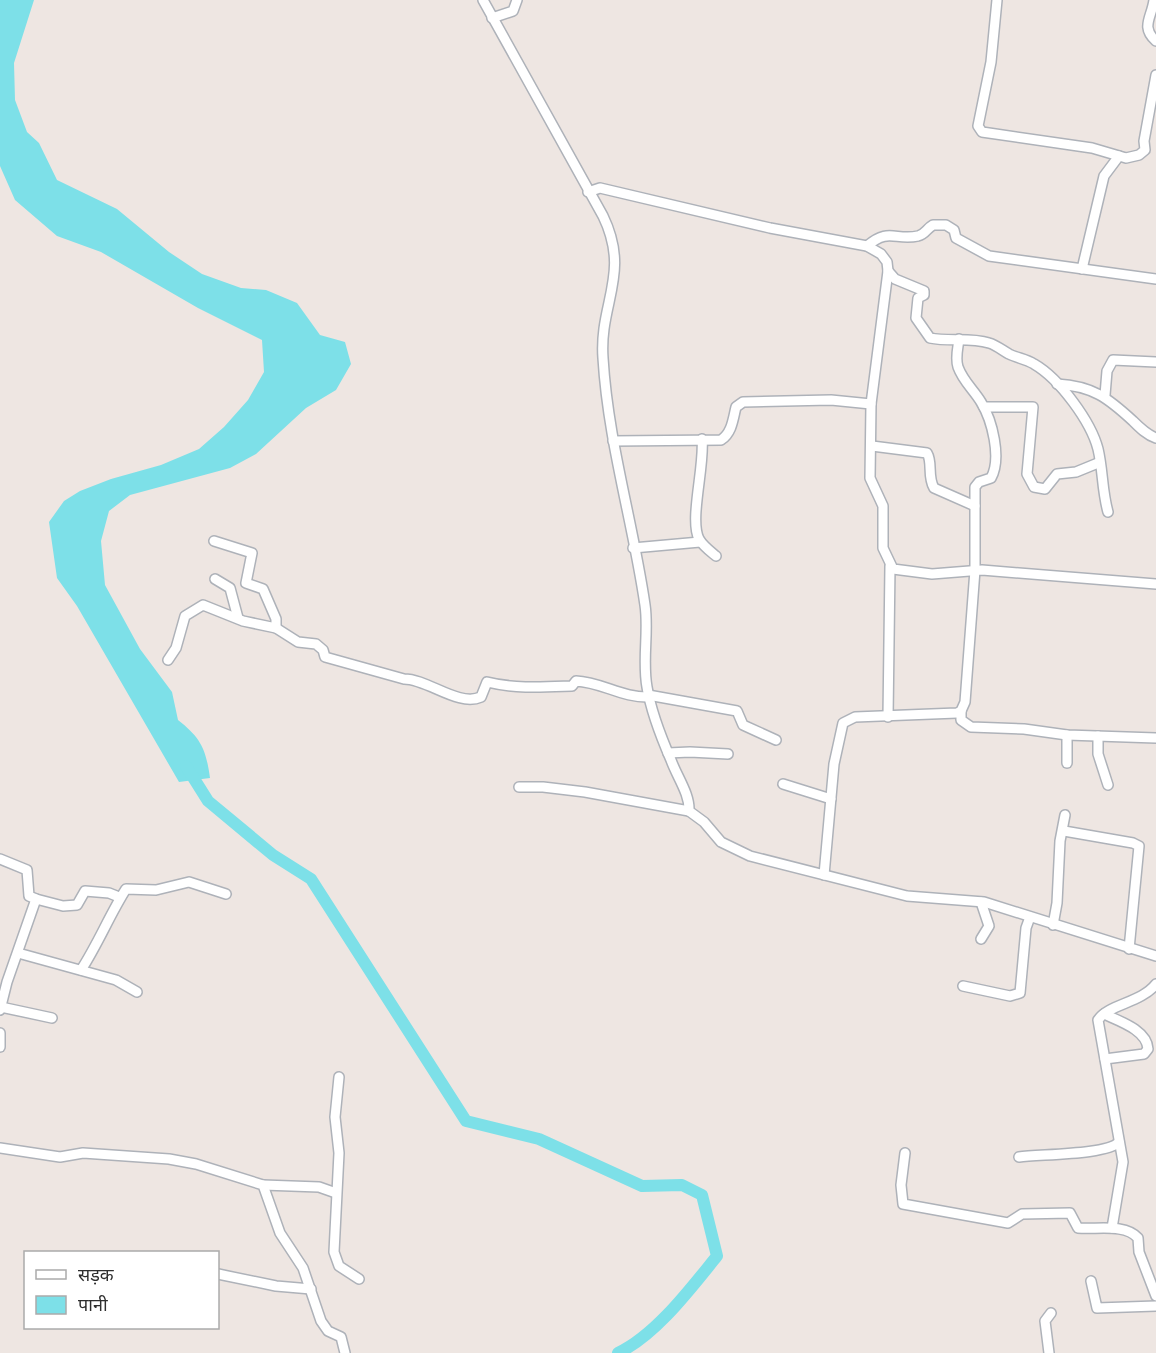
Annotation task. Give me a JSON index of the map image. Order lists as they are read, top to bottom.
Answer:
{
  "legend": ["सड़क", "पानी"]
}
